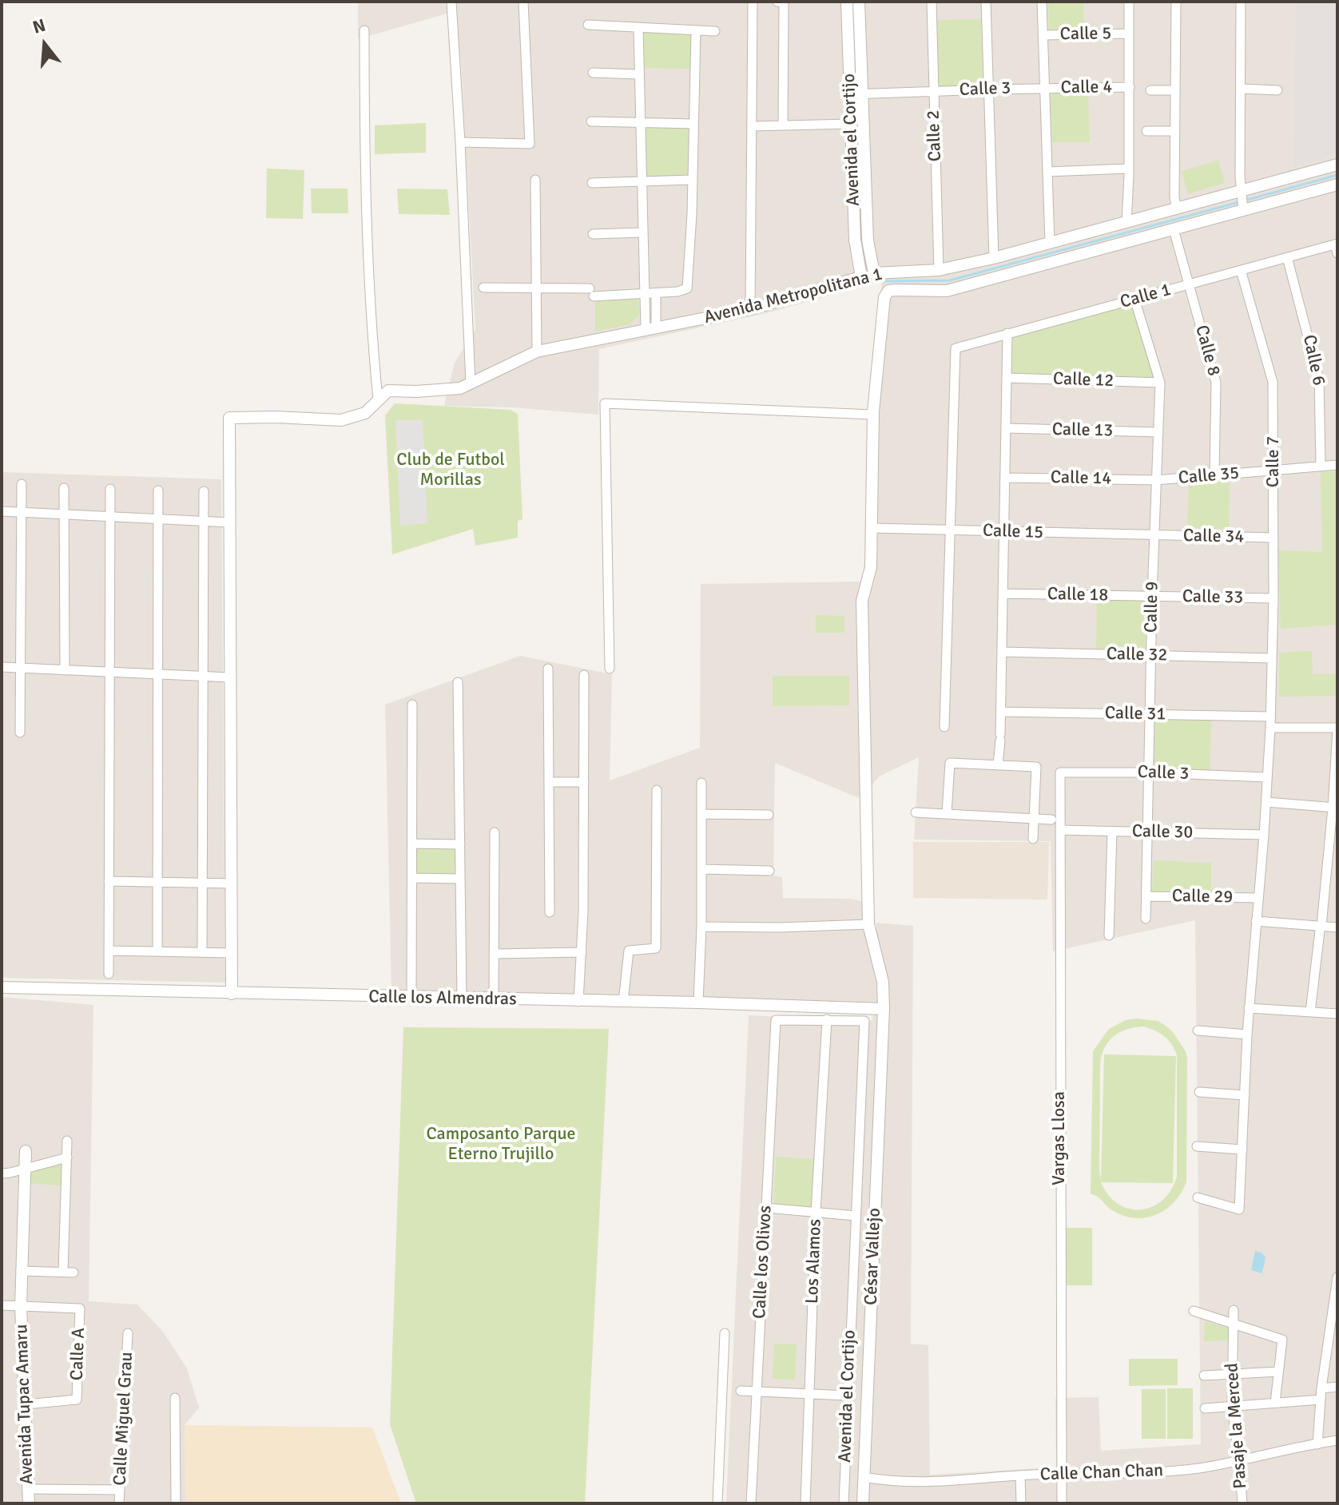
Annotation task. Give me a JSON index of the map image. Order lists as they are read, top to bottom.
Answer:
{
  "streets": {
    "street": [
      "Calle 5",
      "Calle 4",
      "Calle 3",
      "Calle 2",
      "Avenida el Cortijo",
      "Avenida Metropolitana 1",
      "Calle 1",
      "Calle 8",
      "Calle 6",
      "Calle 12",
      "Calle 13",
      "Calle 7",
      "Calle 35",
      "Calle 14",
      "Calle 15",
      "Calle 34",
      "Calle 18",
      "Calle 33",
      "Calle 9",
      "Calle 32",
      "Calle 31",
      "Calle 30",
      "Calle 29",
      "Calle los Almendras",
      "Vargas Llosa",
      "César Vallejo",
      "Los Alamos",
      "Calle los Olivos",
      "Calle A",
      "Avenida Tupac Amaru",
      "Calle Miguel Grau",
      "Pasaje la Merced",
      "Calle Chan Chan"
    ]
  },
  "crossings": [
    ["Calle 4", "Calle 3"],
    ["Calle 3", "Calle 2"],
    ["Calle 3", "Avenida el Cortijo"],
    ["Calle 3", "Calle 7"],
    ["Calle 3", "Calle 9"],
    ["Calle 3", "Vargas Llosa"],
    ["Calle 2", "Avenida Metropolitana 1"],
    ["Avenida el Cortijo", "Avenida Metropolitana 1"],
    ["Avenida el Cortijo", "Los Alamos"],
    ["Avenida el Cortijo", "Calle los Olivos"],
    ["Avenida Metropolitana 1", "Calle 8"],
    ["Avenida Metropolitana 1", "César Vallejo"],
    ["Calle 1", "Calle 8"],
    ["Calle 1", "Calle 6"],
    ["Calle 1", "Calle 7"],
    ["Calle 1", "Calle 15"],
    ["Calle 1", "Calle 9"],
    ["Calle 8", "Calle 35"],
    ["Calle 6", "Calle 35"],
    ["Calle 12", "Calle 9"],
    ["Calle 13", "Calle 9"],
    ["Calle 7", "Calle 35"],
    ["Calle 7", "Calle 34"],
    ["Calle 7", "Calle 33"],
    ["Calle 7", "Calle 32"],
    ["Calle 7", "Calle 31"],
    ["Calle 7", "Calle 30"],
    ["Calle 7", "Calle 29"],
    ["Calle 35", "Calle 14"],
    ["Calle 35", "Calle 9"],
    ["Calle 14", "Calle 9"],
    ["Calle 15", "Calle 34"],
    ["Calle 15", "Calle 9"],
    ["Calle 15", "César Vallejo"],
    ["Calle 34", "Calle 9"],
    ["Calle 18", "Calle 33"],
    ["Calle 18", "Calle 9"],
    ["Calle 33", "Calle 9"],
    ["Calle 9", "Calle 32"],
    ["Calle 9", "Calle 31"],
    ["Calle 9", "Calle 30"],
    ["Calle 9", "Calle 29"],
    ["Calle 30", "Vargas Llosa"],
    ["Calle los Almendras", "César Vallejo"],
    ["Vargas Llosa", "Calle Chan Chan"],
    ["César Vallejo", "Calle Chan Chan"],
    ["Los Alamos", "Calle los Olivos"],
    ["Calle A", "Avenida Tupac Amaru"],
    ["Pasaje la Merced", "Calle Chan Chan"]
  ],
  "parks": ["Club de Futbol Morillas", "Camposanto Parque Eterno Trujillo"],
  "north": "top"
}
